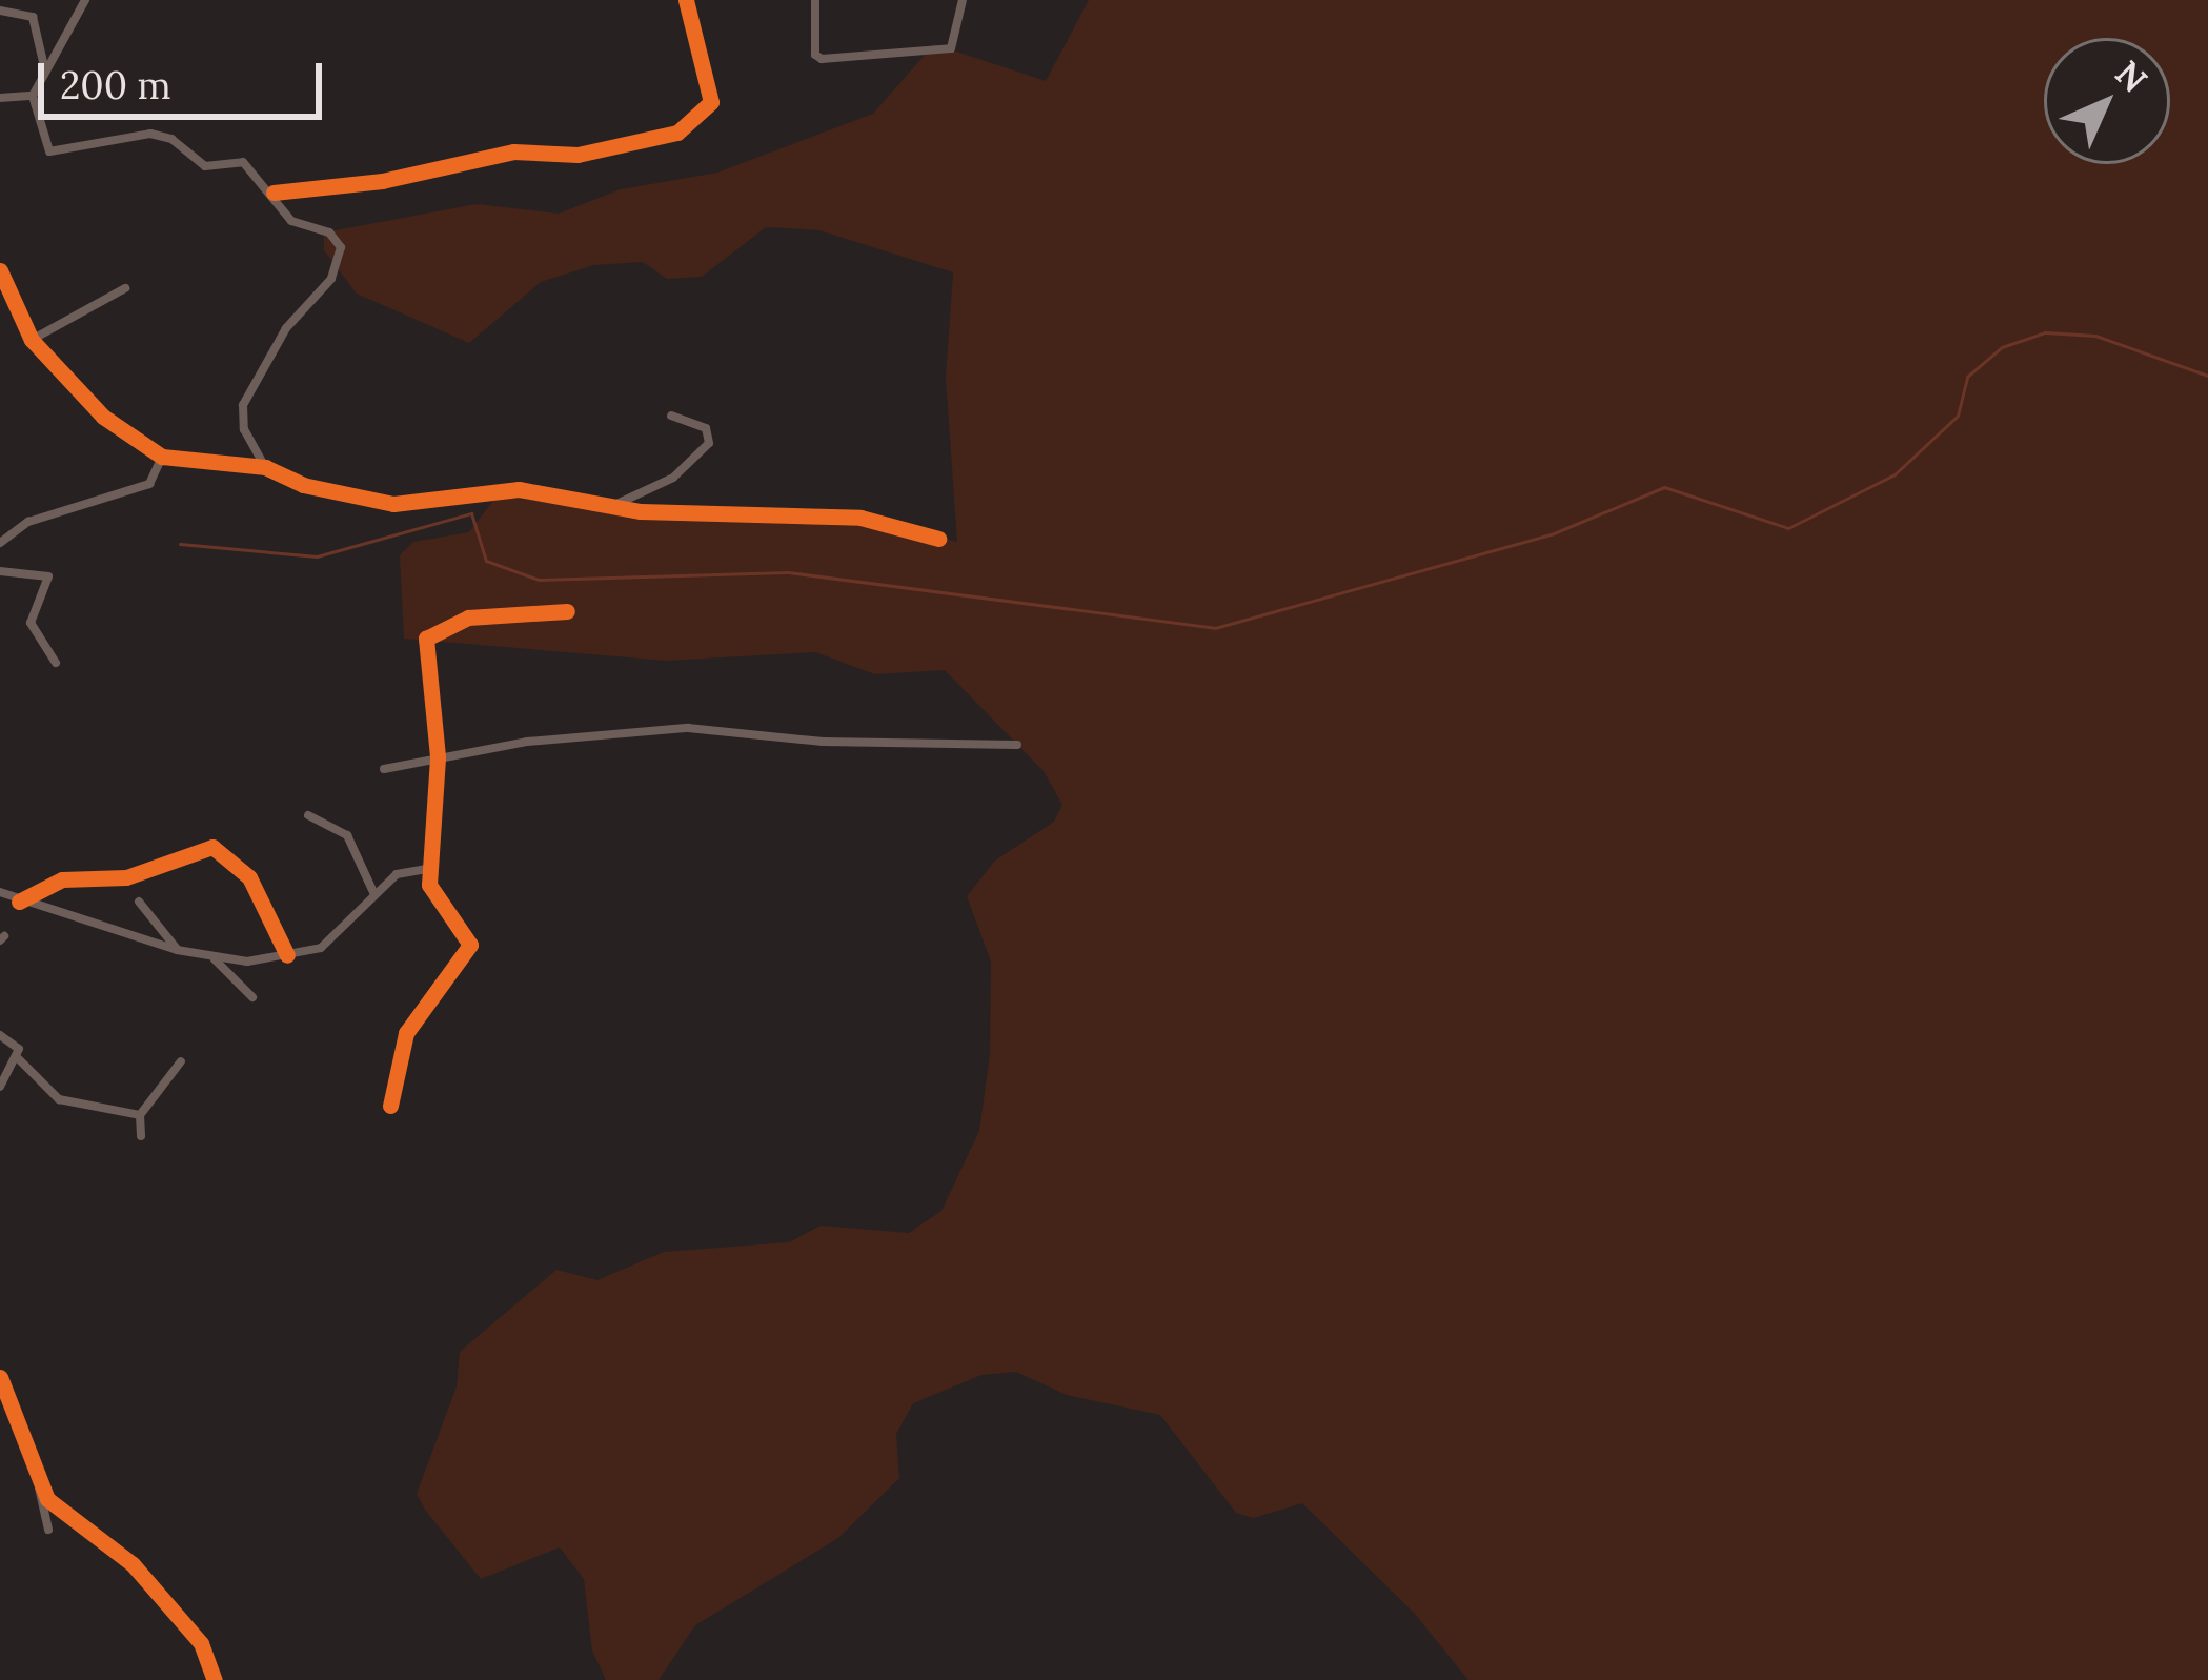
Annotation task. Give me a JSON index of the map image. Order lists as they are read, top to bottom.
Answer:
{
  "scale_bar": "200 m",
  "north": "top right"
}
